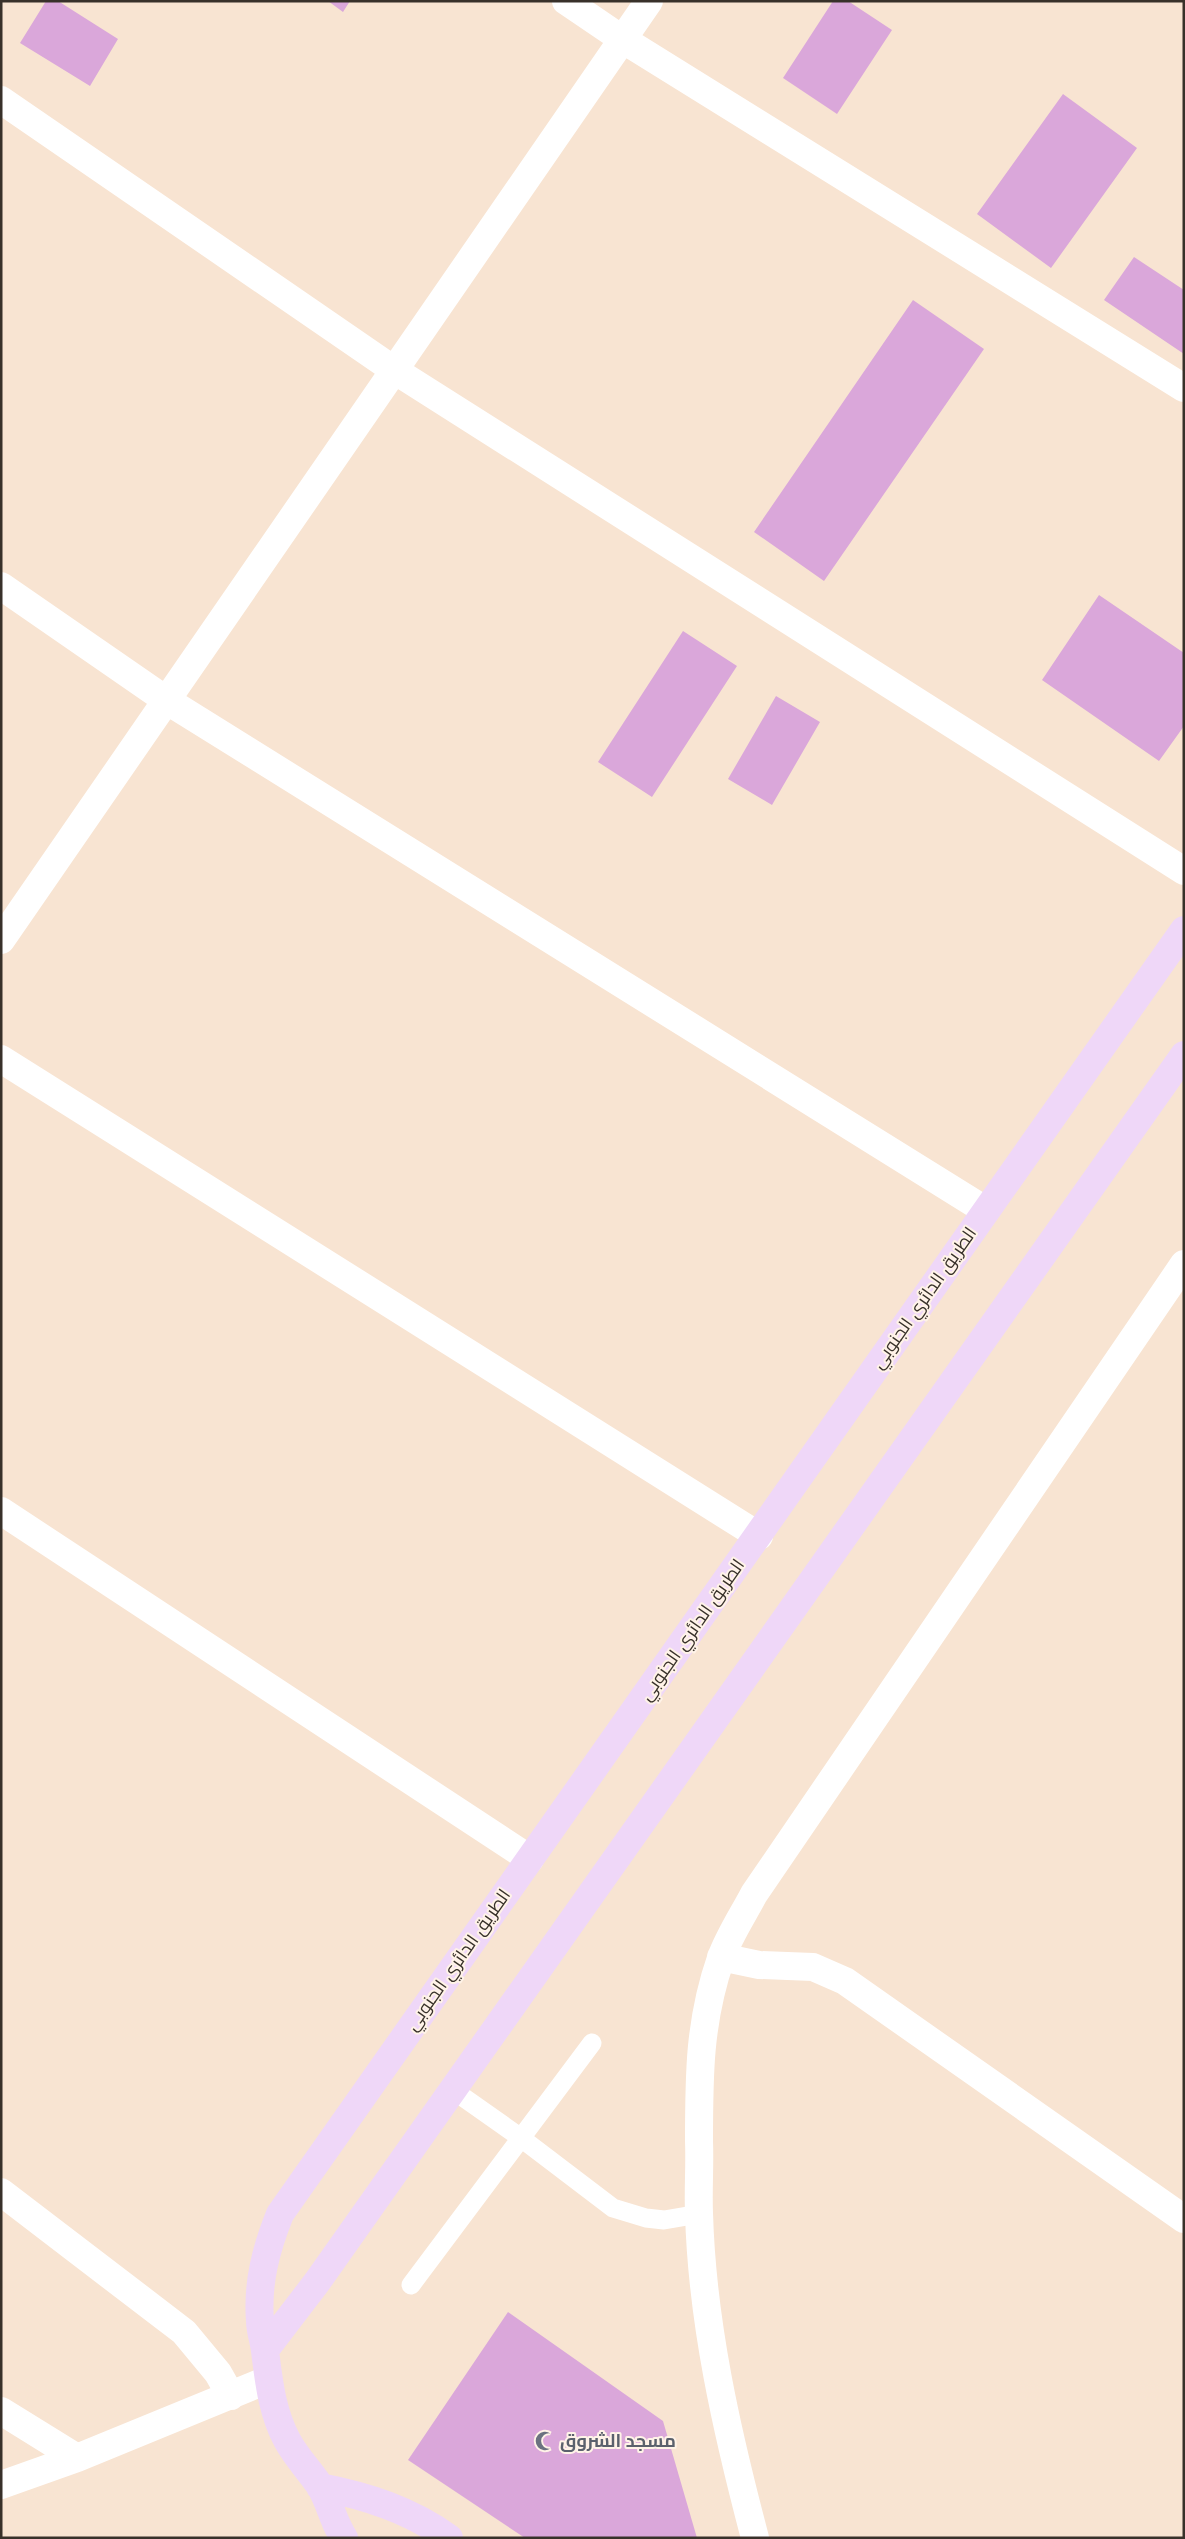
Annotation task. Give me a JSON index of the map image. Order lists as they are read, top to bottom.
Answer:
{
  "streets": {
    "main road": ["الطريق الدائري الجنوبي"]
  },
  "places": {
    "mosque": ["مسجد الشروق"]
  }
}
